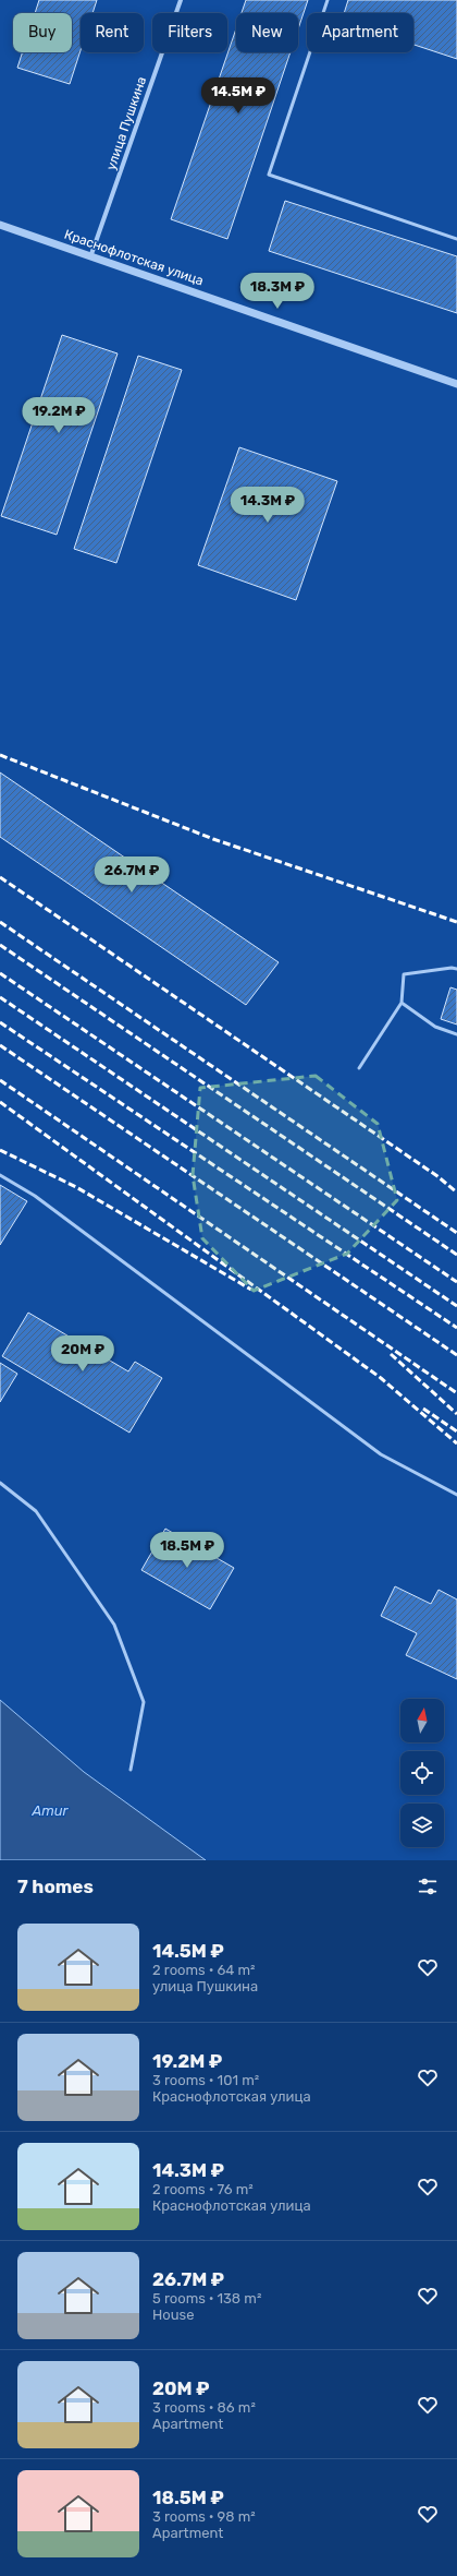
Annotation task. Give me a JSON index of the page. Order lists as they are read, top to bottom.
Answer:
{
  "streets": {
    "street": ["улица Пушкина", "Краснофлотская улица"]
  },
  "crossings": [
    ["улица Пушкина", "Краснофлотская улица"]
  ],
  "water": ["Amur"],
  "north": "top",
  "page": {
    "chip": [
      "Buy",
      "Rent",
      "Filters",
      "New",
      "Apartment"
    ],
    "price": [
      "14.5M ₽",
      "18.3M ₽",
      "19.2M ₽",
      "14.3M ₽",
      "26.7M ₽",
      "20M ₽",
      "18.5M ₽"
    ],
    "heading": "7 homes",
    "list": [
      {
        "name": "14.5M ₽",
        "note": "2 rooms · 64 m² · улица Пушкина"
      },
      {
        "name": "19.2M ₽",
        "note": "3 rooms · 101 m² · Краснофлотская улица"
      },
      {
        "name": "14.3M ₽",
        "note": "2 rooms · 76 m² · Краснофлотская улица"
      },
      {
        "name": "26.7M ₽",
        "note": "5 rooms · 138 m² · House"
      },
      {
        "name": "20M ₽",
        "note": "3 rooms · 86 m² · Apartment"
      },
      {
        "name": "18.5M ₽",
        "note": "3 rooms · 98 m² · Apartment"
      }
    ]
  }
}
